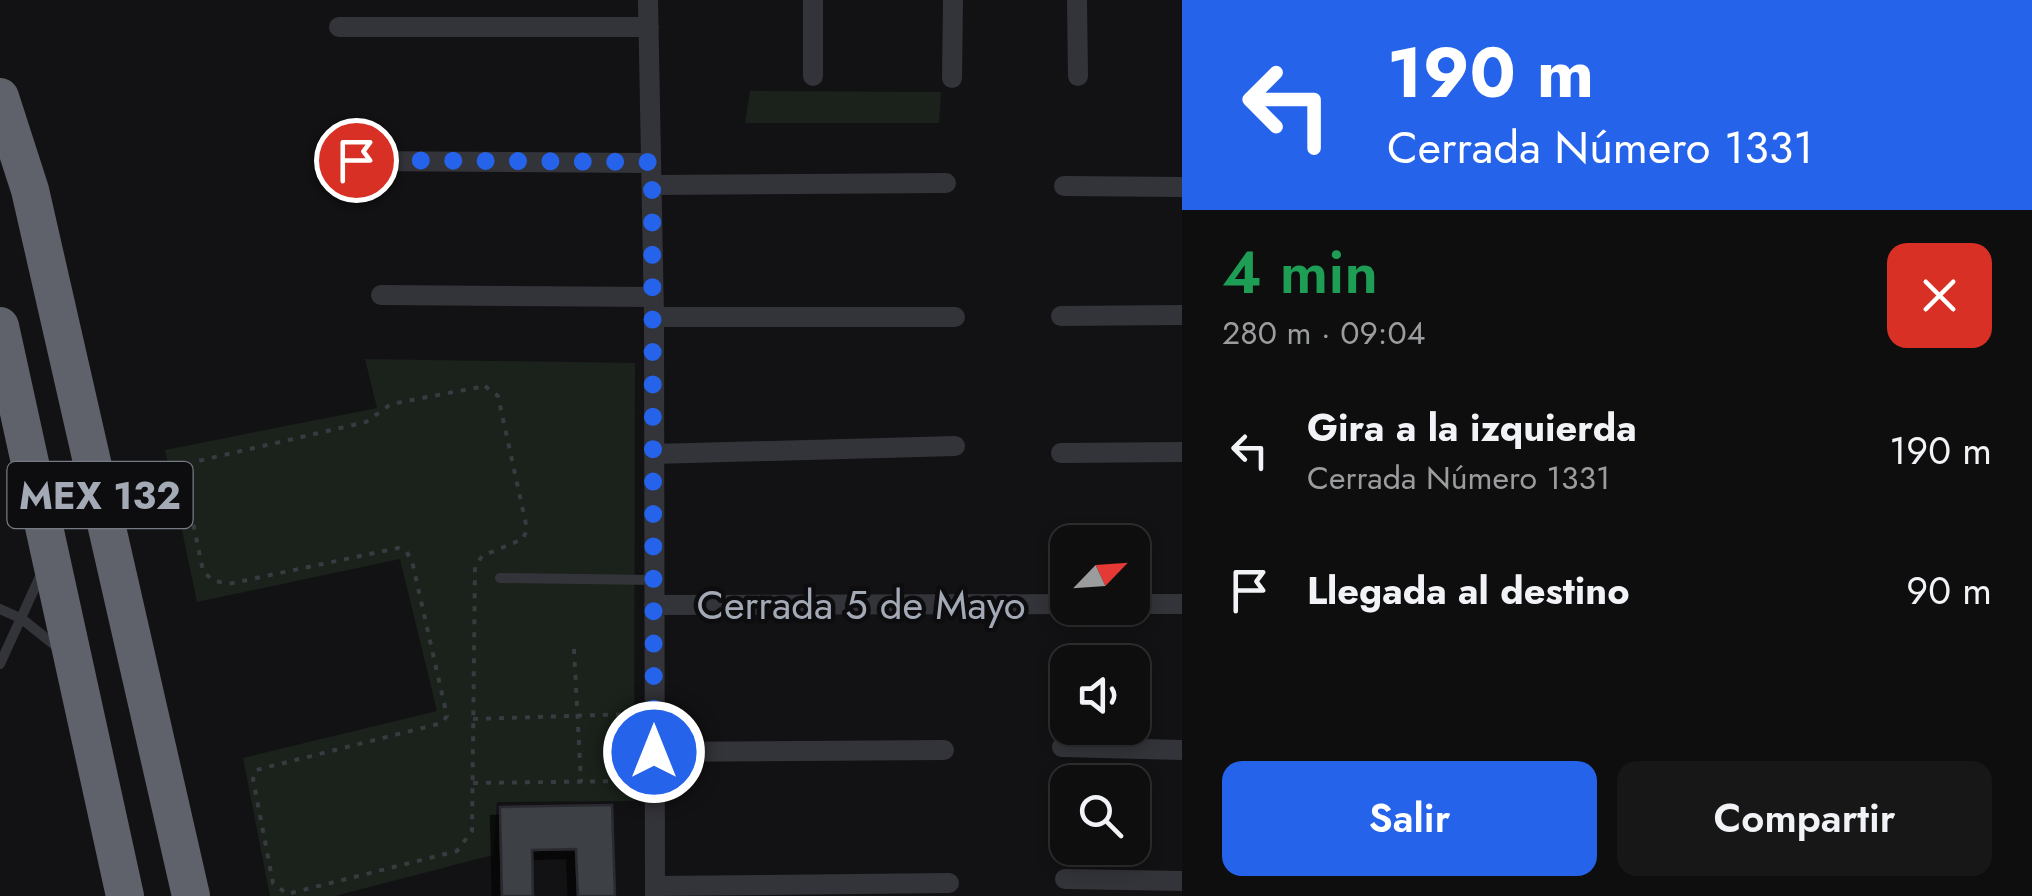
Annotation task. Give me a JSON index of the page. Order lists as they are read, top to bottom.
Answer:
{
  "streets": {
    "highway": ["MEX 132"],
    "street": ["Cerrada 5 de Mayo"]
  },
  "north": "top right",
  "page": {
    "turn": ["190 m", "Cerrada Número 1331"],
    "heading": ["4 min", "280 m · 09:04"],
    "list": [
      {
        "name": "Gira a la izquierda",
        "note": "Cerrada Número 1331",
        "value": "190 m"
      },
      {
        "name": "Llegada al destino",
        "value": "90 m"
      }
    ],
    "buttons": ["Salir", "Compartir"]
  }
}
